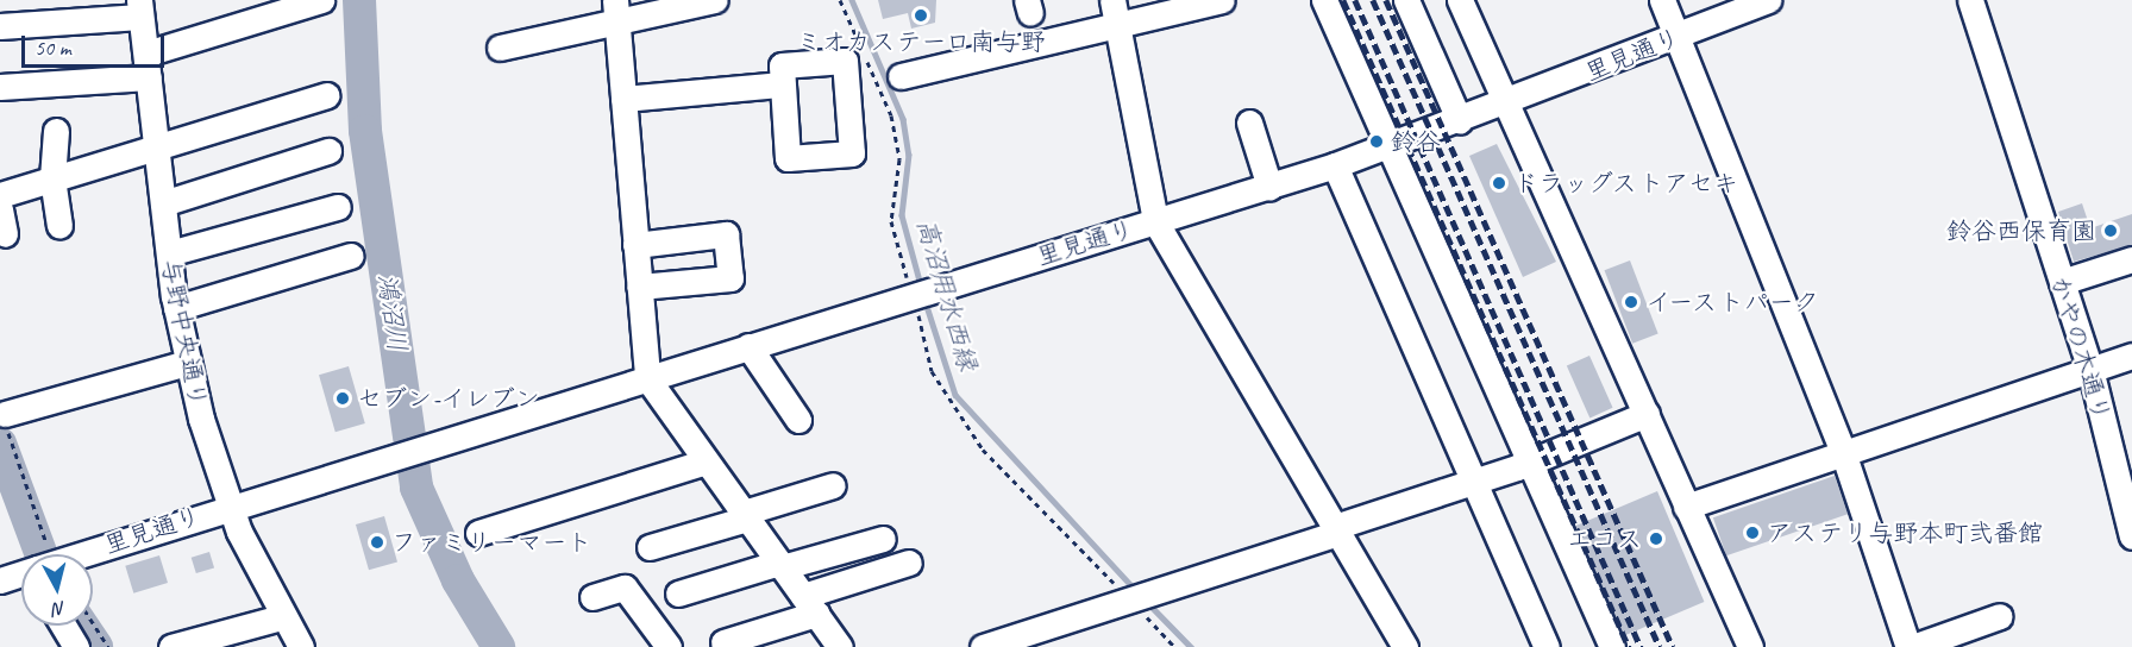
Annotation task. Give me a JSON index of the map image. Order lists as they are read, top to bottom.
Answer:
{
  "streets": {
    "street": ["里見通り", "与野中央通り", "かやの木通り"]
  },
  "crossings": [
    ["里見通り", "与野中央通り"]
  ],
  "water": ["高沼用水西縁", "鴻沼川"],
  "places": [
    "ミオカステーロ南与野",
    "鈴谷",
    "ドラッグストアセキ",
    "鈴谷西保育園",
    "イーストパーク",
    "セブン-イレブン",
    "アステリ与野本町弐番館",
    "エコス",
    "ファミリーマート"
  ],
  "scale_bar": "50 m",
  "north": "bottom"
}
